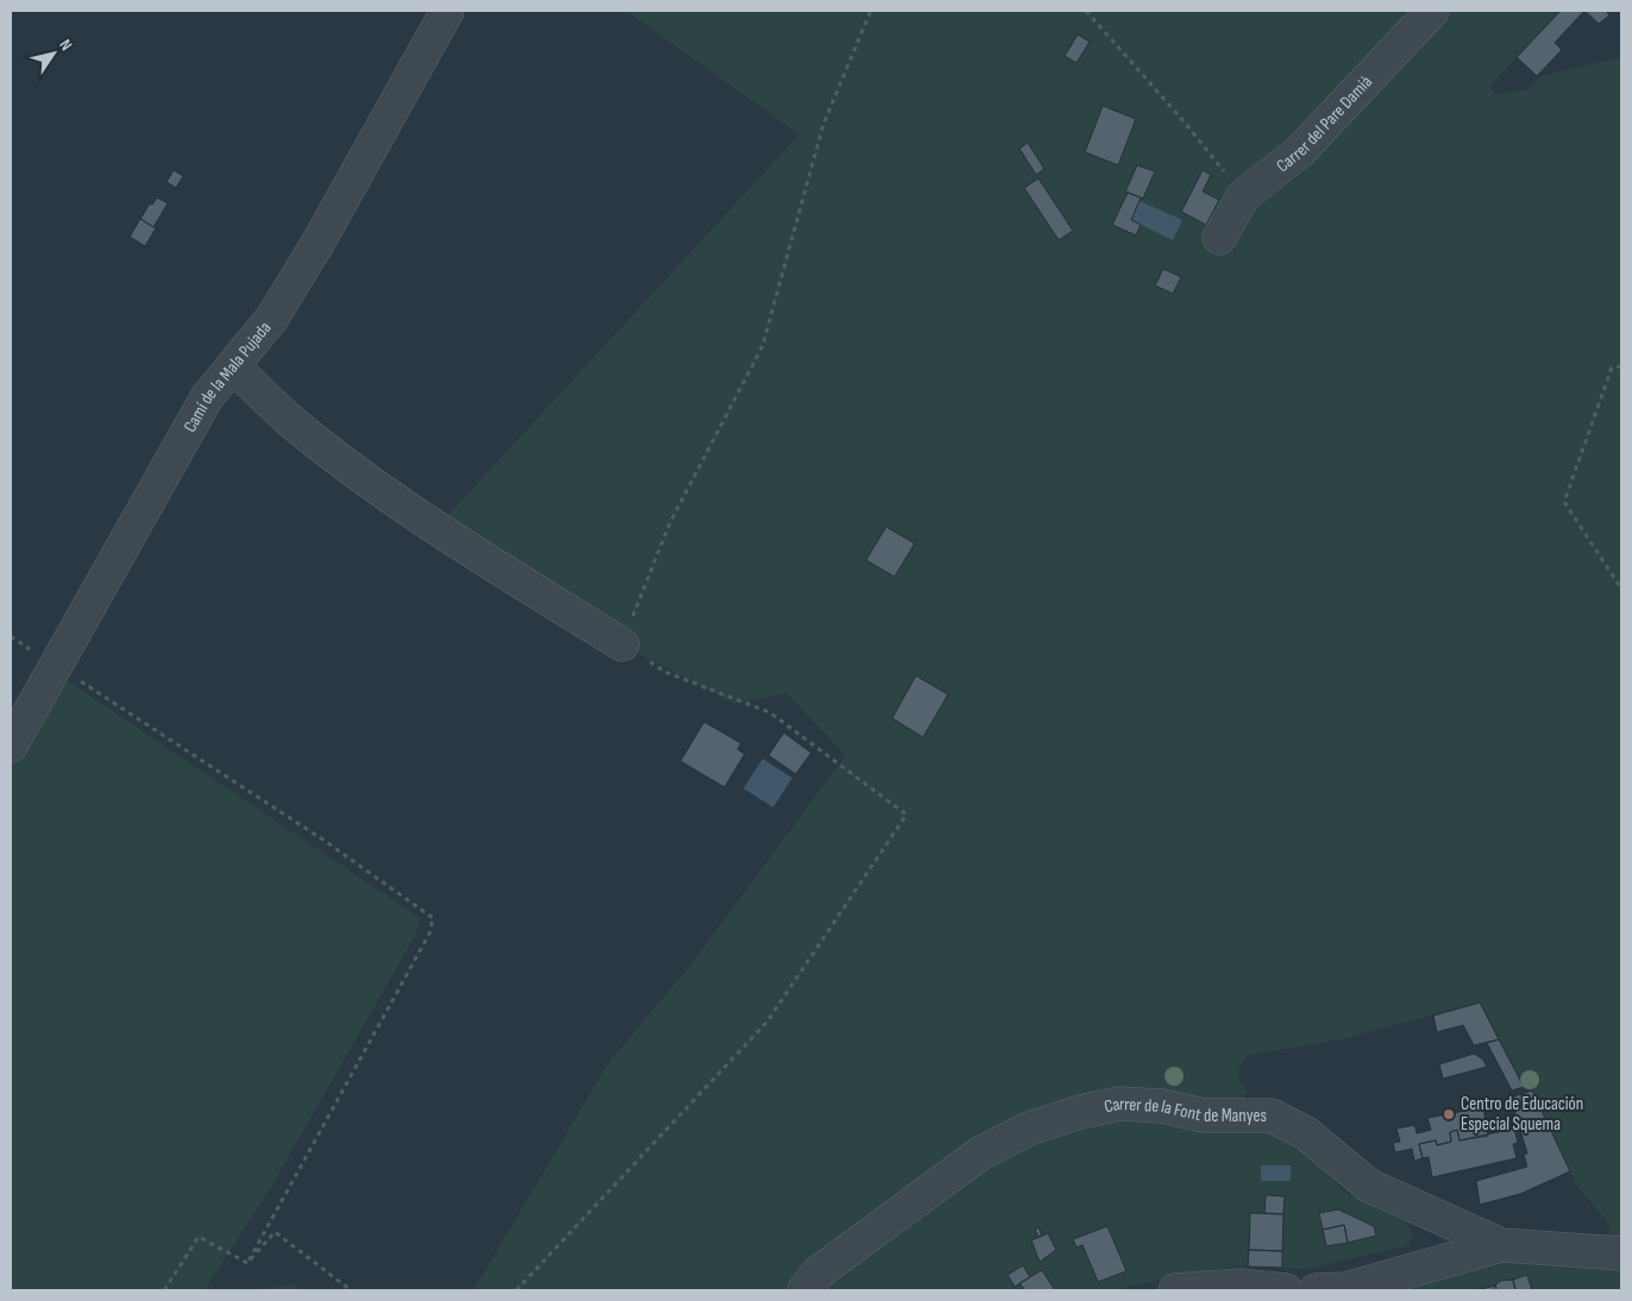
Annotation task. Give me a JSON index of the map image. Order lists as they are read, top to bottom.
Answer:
{
  "streets": {
    "street": ["Carrer del Pare Damià", "Camí de la Mala Pujada", "Carrer de la Font de Manyes"]
  },
  "places": ["Centro de Educación Especial Squema"],
  "north": "top right"
}
